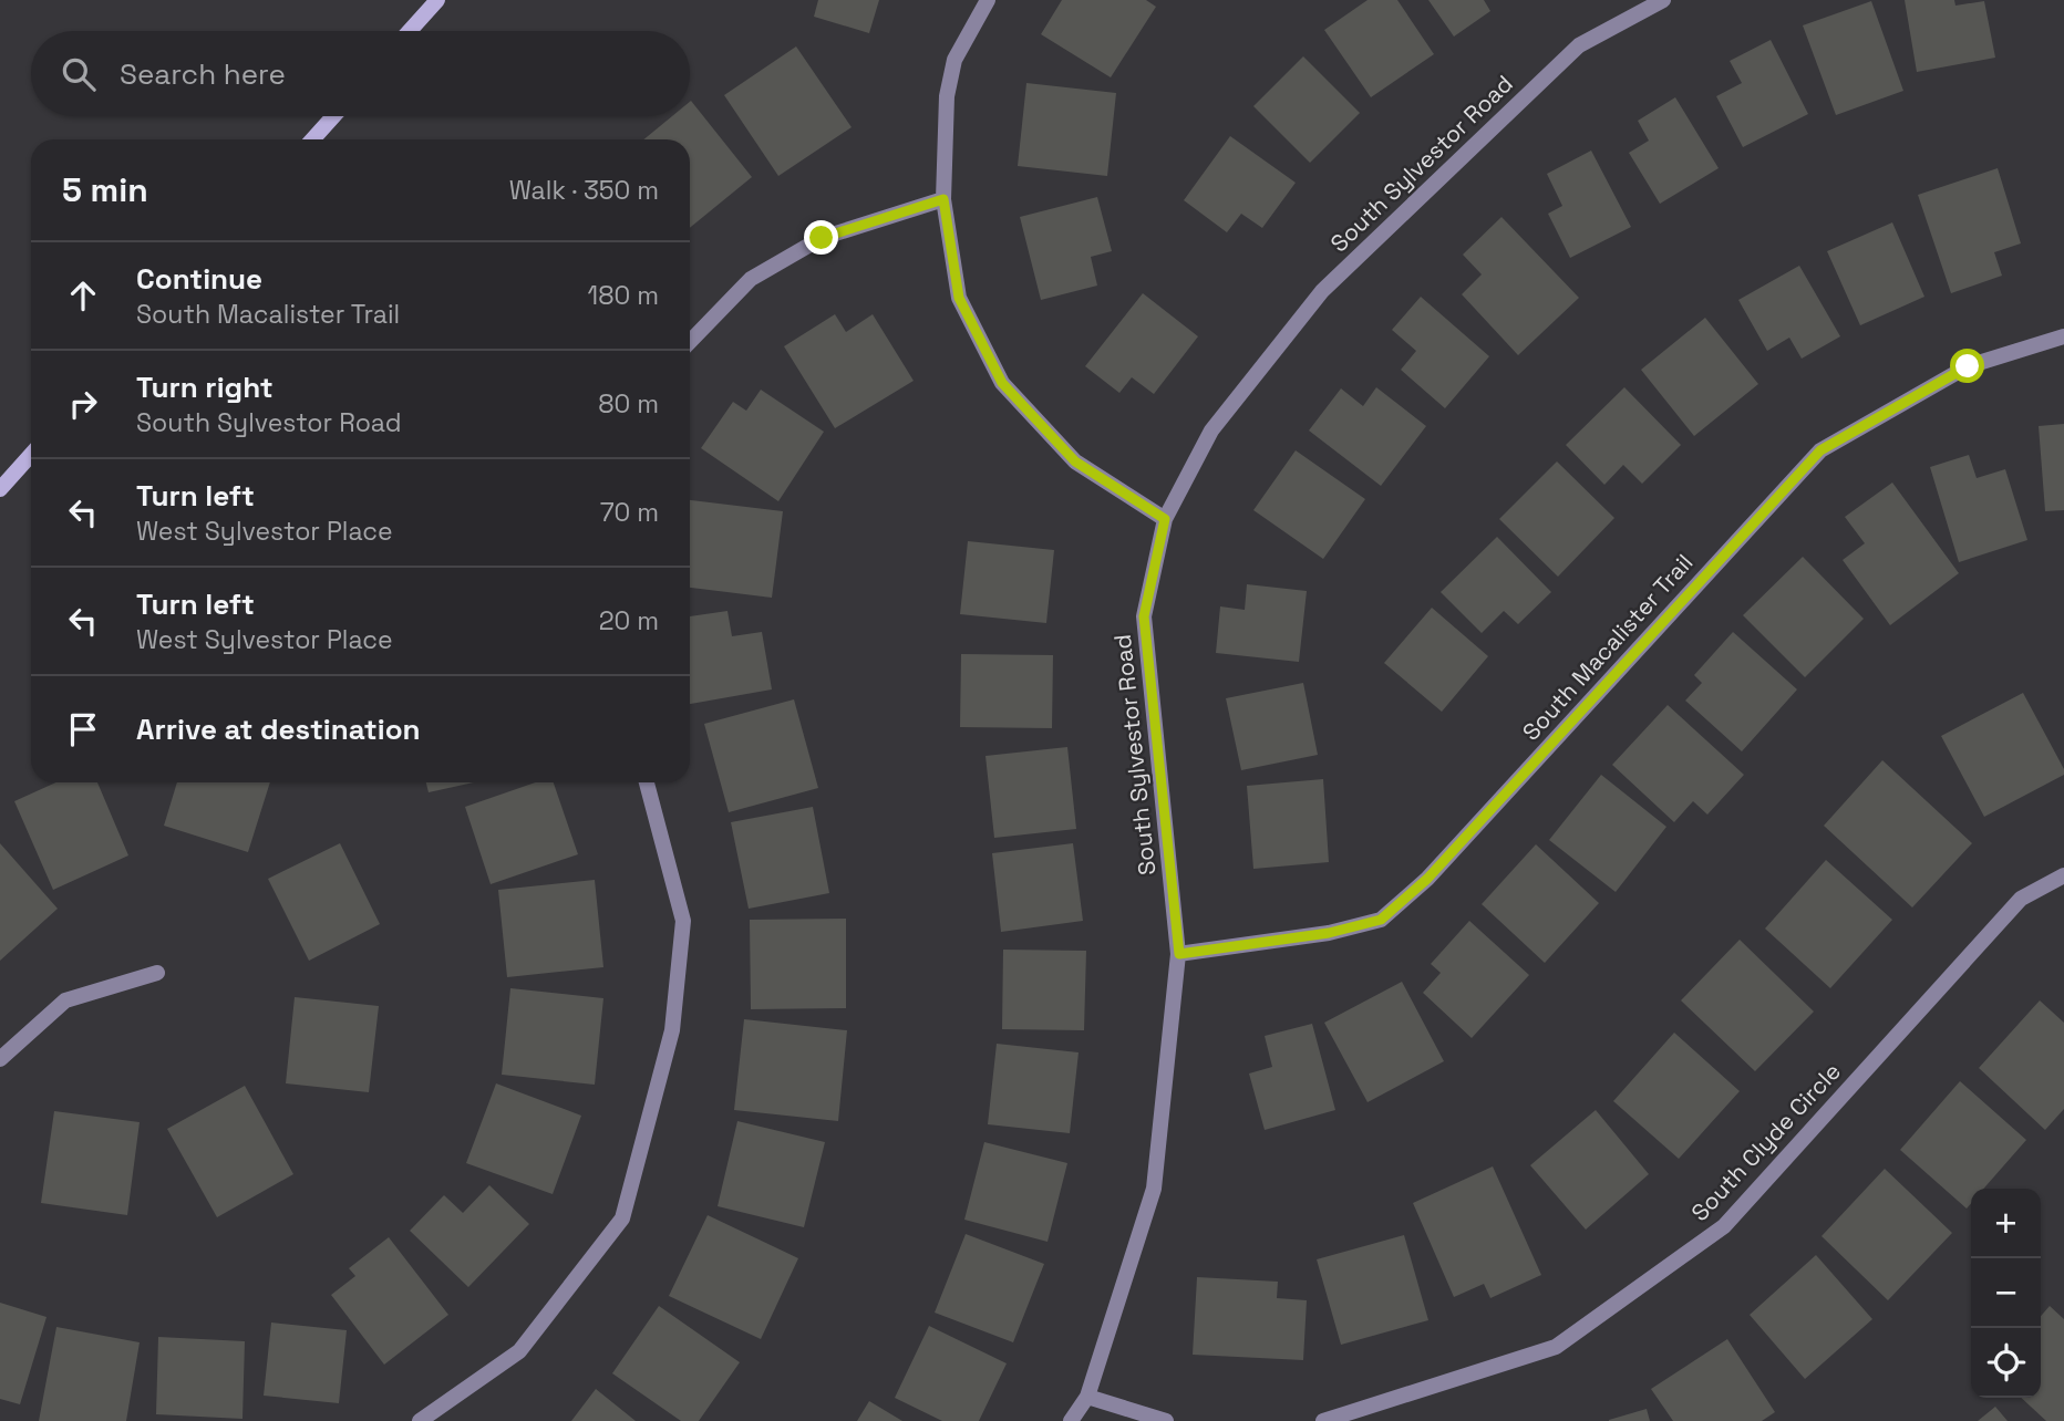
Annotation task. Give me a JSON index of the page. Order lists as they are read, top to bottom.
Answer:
{
  "streets": {
    "street": ["South Sylvestor Road", "South Macalister Trail", "South Clyde Circle"]
  },
  "crossings": [
    ["South Sylvestor Road", "South Macalister Trail"]
  ],
  "page": {
    "search": "Search here",
    "heading": ["5 min", "Walk · 350 m"],
    "list": [
      ["Continue", "South Macalister Trail", "180 m"],
      ["Turn right", "South Sylvestor Road", "80 m"],
      ["Turn left", "West Sylvestor Place", "70 m"],
      ["Turn left", "West Sylvestor Place", "20 m"],
      "Arrive at destination"
    ],
    "map_buttons": ["+", "−"]
  }
}
